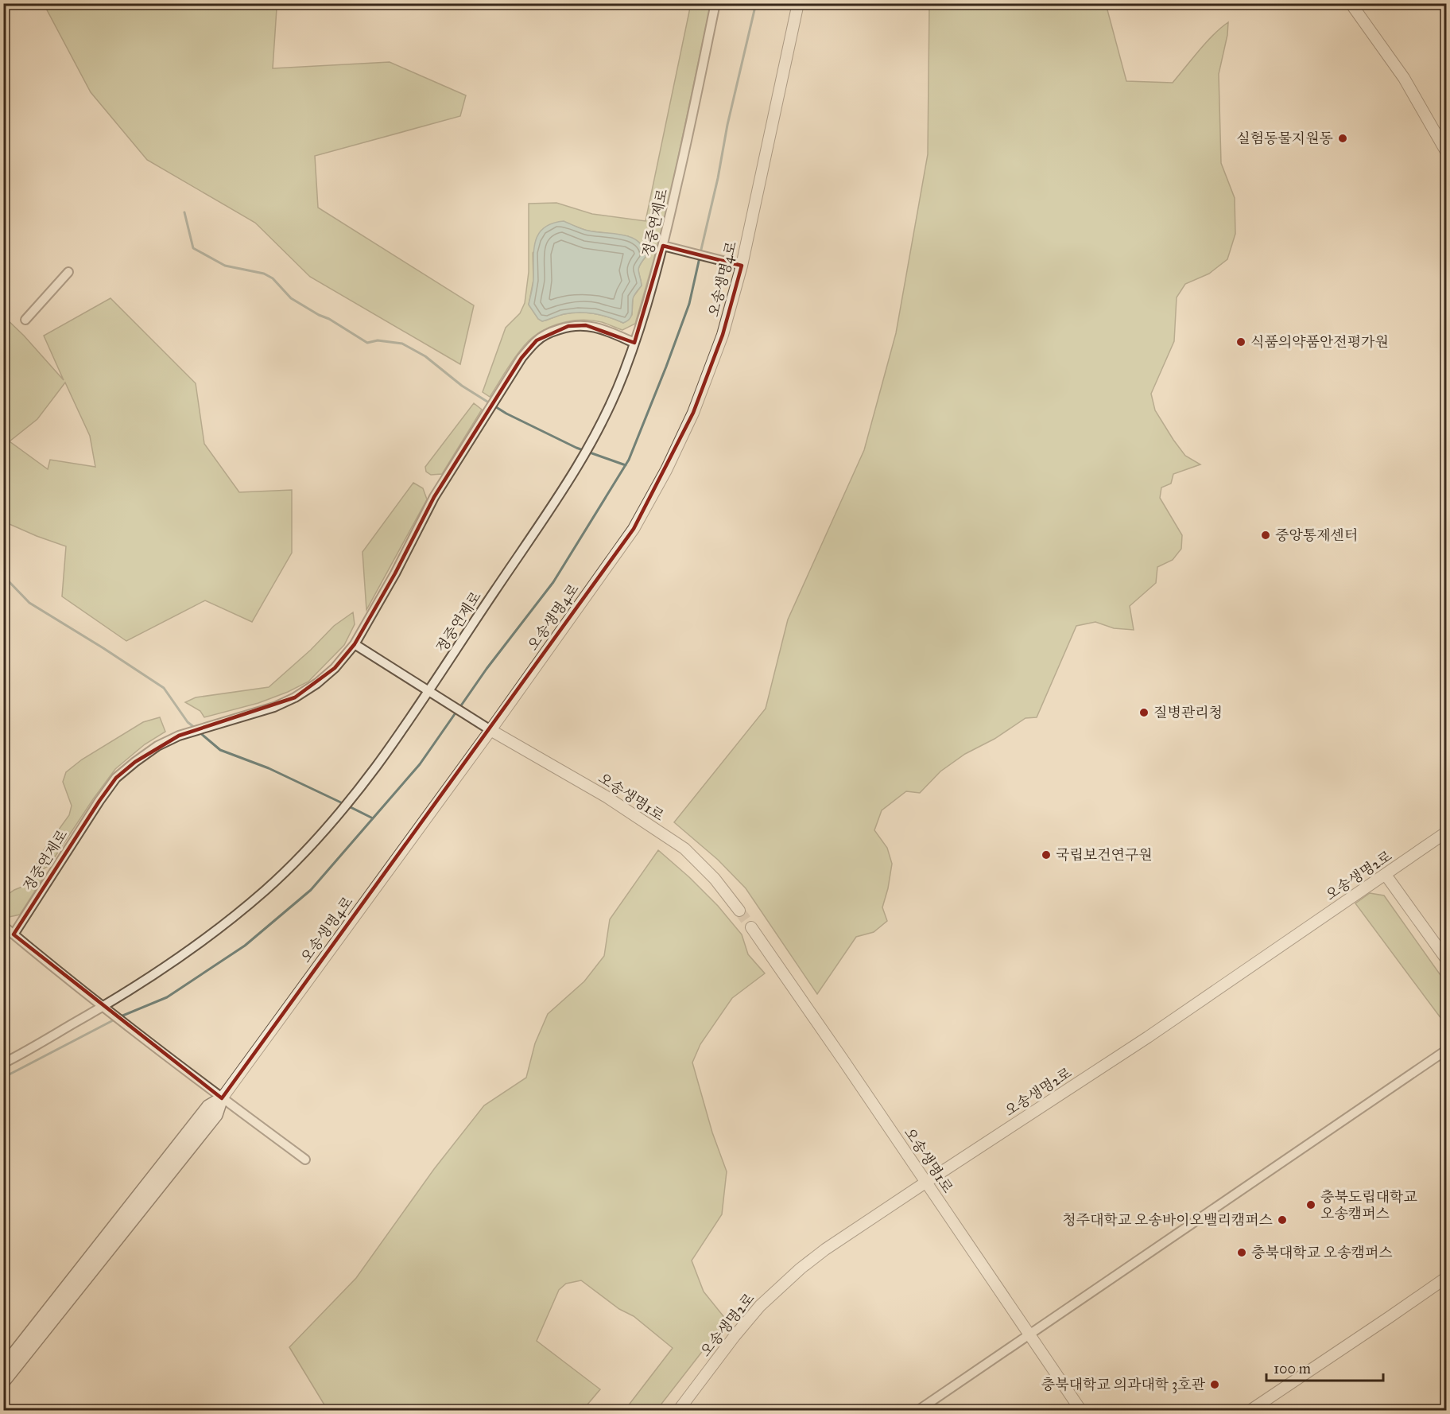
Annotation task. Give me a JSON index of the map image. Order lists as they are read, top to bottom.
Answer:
{
  "streets": {
    "street": [
      "정중연제로",
      "오송생명4로",
      "오송생명1로",
      "오송생명2로"
    ]
  },
  "crossings": [
    ["오송생명4로", "오송생명1로"],
    ["오송생명1로", "오송생명2로"]
  ],
  "places": [
    "실험동물지원동",
    "식품의약품안전평가원",
    "중앙통제센터",
    "질병관리청",
    "국립보건연구원",
    "충북도립대학교 오송캠퍼스",
    "청주대학교 오송바이오밸리캠퍼스",
    "충북대학교 오송캠퍼스",
    "충북대학교 의과대학 3호관"
  ],
  "scale_bar": "100 m"
}
